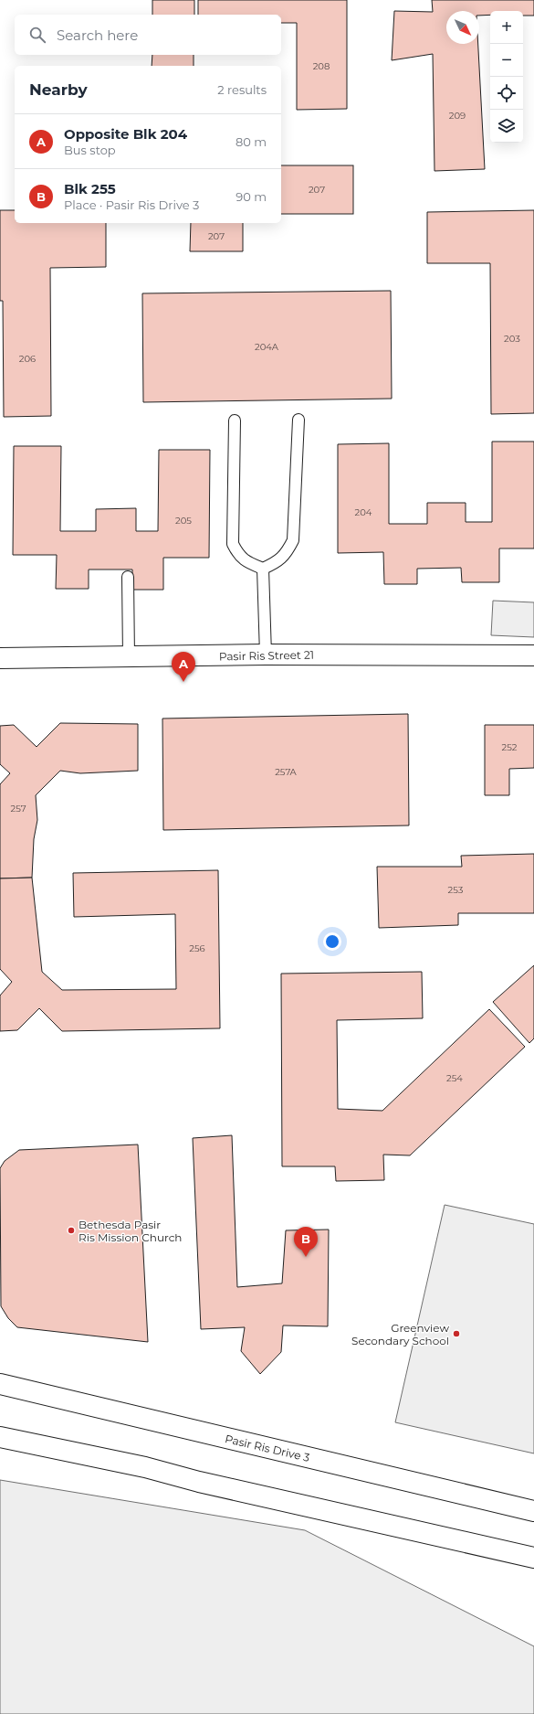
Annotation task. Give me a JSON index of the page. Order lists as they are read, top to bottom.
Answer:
{
  "streets": {
    "main road": ["Pasir Ris Street 21", "Pasir Ris Drive 3"]
  },
  "places": ["Bethesda Pasir Ris Mission Church", "Greenview Secondary School"],
  "house_numbers": [
    "208",
    "209",
    "207",
    "207",
    "203",
    "204A",
    "206",
    "204",
    "205",
    "252",
    "257A",
    "257",
    "253",
    "256",
    "254"
  ],
  "north": "bottom right",
  "page": {
    "map_buttons": ["+", "−"],
    "search": "Search here",
    "heading": ["Nearby", "2 results"],
    "list": [
      {
        "mark": "A",
        "name": "Opposite Blk 204",
        "note": "Bus stop",
        "value": "80 m"
      },
      {
        "mark": "B",
        "name": "Blk 255",
        "note": "Place · Pasir Ris Drive 3",
        "value": "90 m"
      }
    ],
    "pins": ["A", "B"]
  }
}
